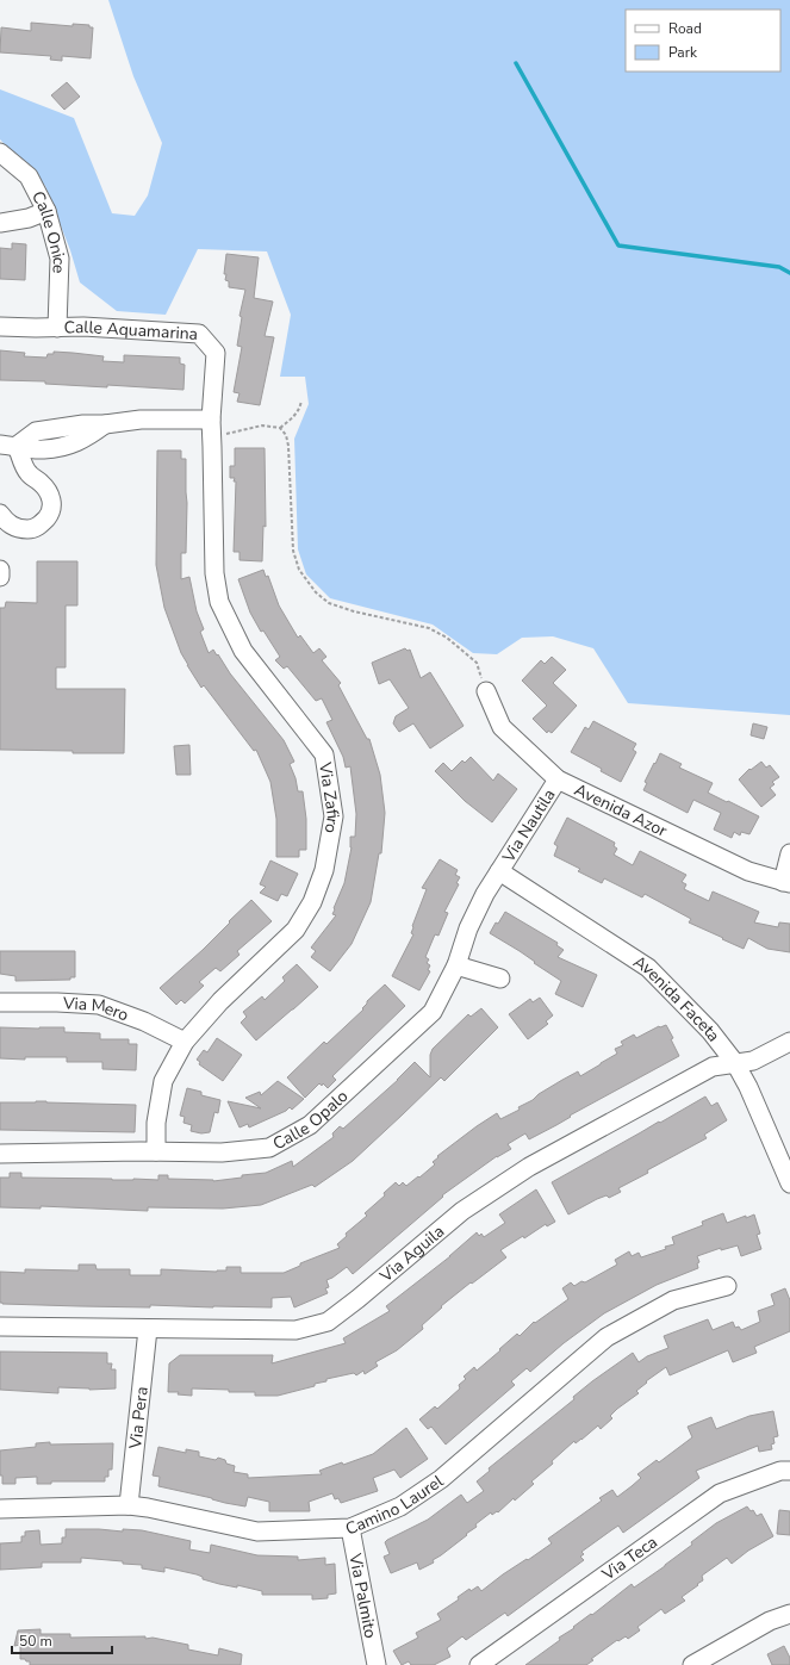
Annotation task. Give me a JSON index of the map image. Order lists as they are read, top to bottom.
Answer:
{
  "streets": {
    "street": [
      "Calle Onice",
      "Calle Aquamarina",
      "Via Zafiro",
      "Avenida Azor",
      "Via Nautila",
      "Avenida Faceta",
      "Via Mero",
      "Calle Opalo",
      "Via Aguila",
      "Via Pera",
      "Camino Laurel",
      "Via Teca",
      "Via Palmito"
    ]
  },
  "crossings": [
    ["Calle Onice", "Calle Aquamarina"],
    ["Calle Aquamarina", "Via Zafiro"],
    ["Via Zafiro", "Via Mero"],
    ["Via Zafiro", "Calle Opalo"],
    ["Avenida Azor", "Via Nautila"],
    ["Via Nautila", "Avenida Faceta"],
    ["Via Nautila", "Calle Opalo"],
    ["Avenida Faceta", "Calle Opalo"],
    ["Avenida Faceta", "Via Aguila"],
    ["Via Aguila", "Via Pera"],
    ["Via Pera", "Camino Laurel"],
    ["Camino Laurel", "Via Palmito"]
  ],
  "legend": ["Road", "Park"],
  "scale_bar": "50 m"
}
